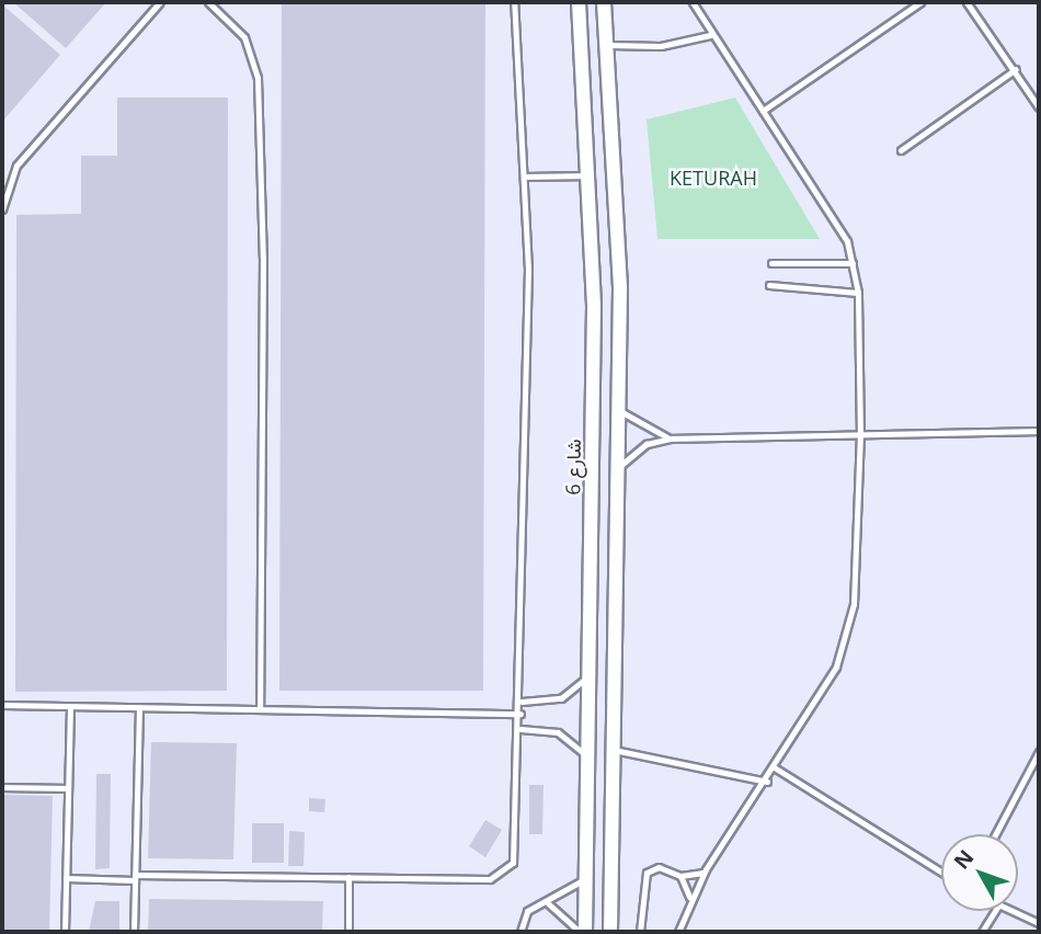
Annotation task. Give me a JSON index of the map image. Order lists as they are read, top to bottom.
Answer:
{
  "streets": {
    "street": ["شارع 6"]
  },
  "parks": ["KETURAH"],
  "north": "top left"
}
